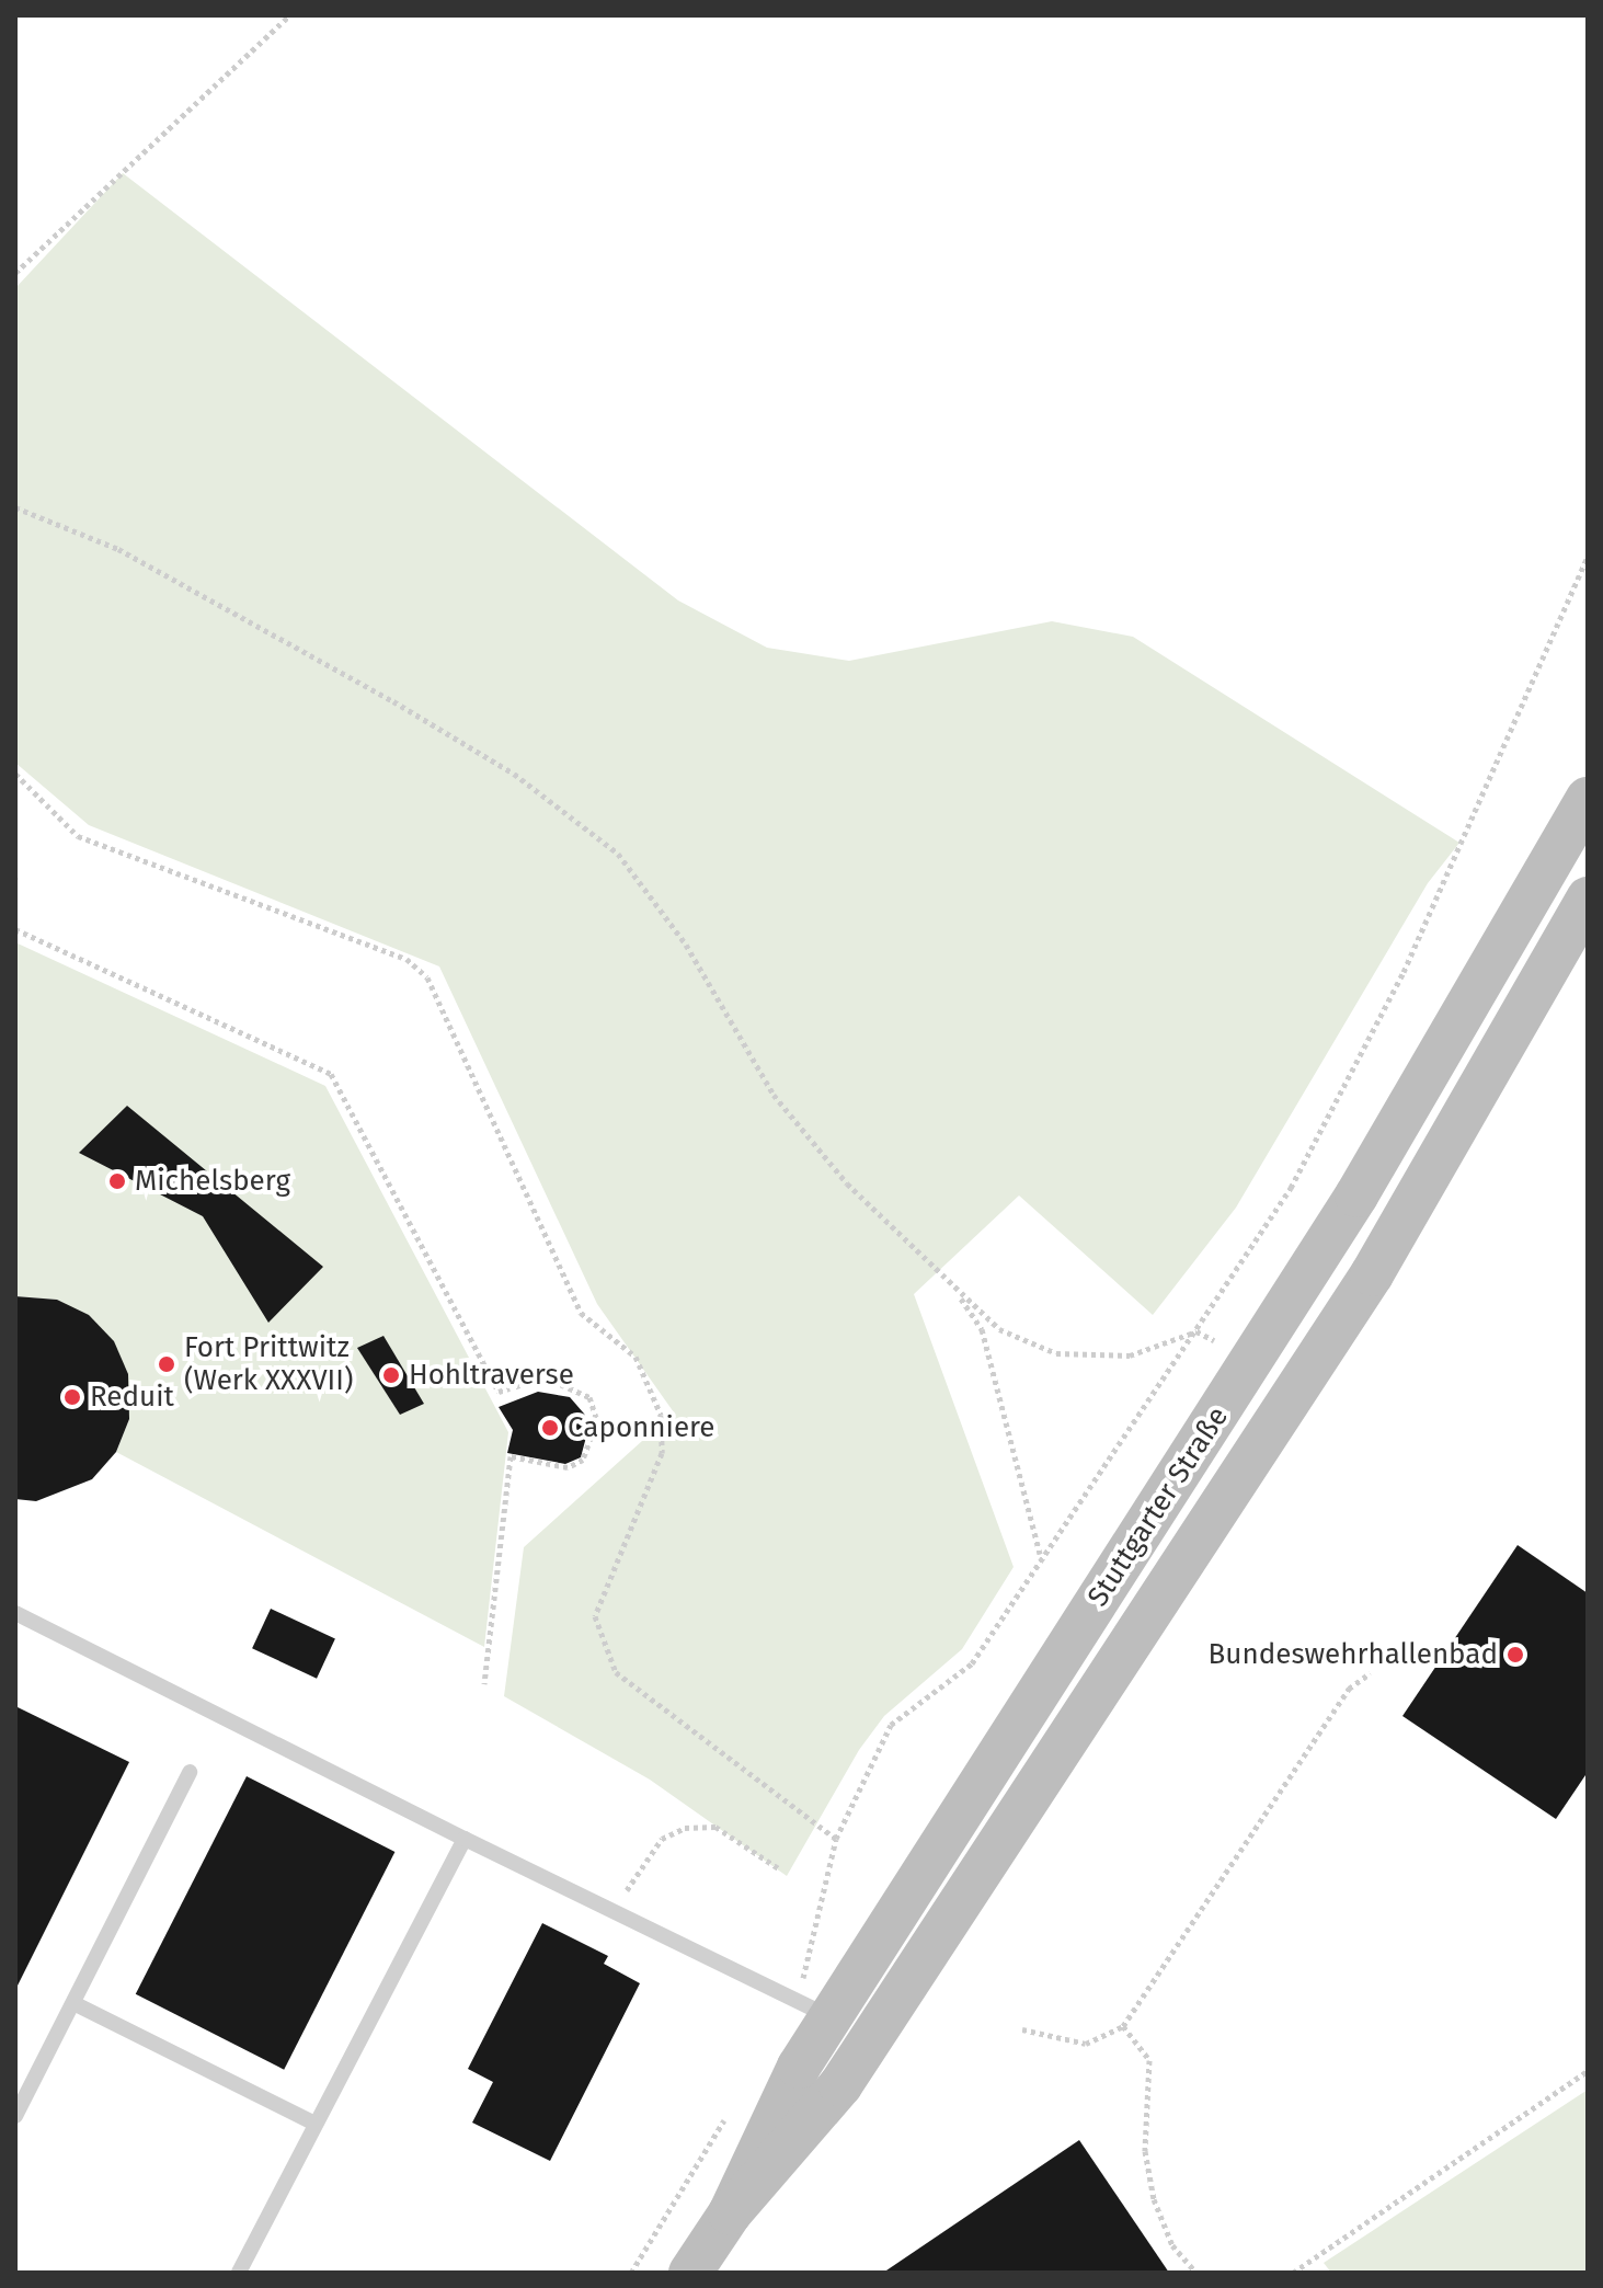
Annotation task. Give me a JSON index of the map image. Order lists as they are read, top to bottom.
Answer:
{
  "streets": {
    "main road": ["Stuttgarter Straße"]
  },
  "places": [
    "Michelsberg",
    "Fort Prittwitz (Werk XXXVII)",
    "Hohltraverse",
    "Reduit",
    "Caponniere",
    "Bundeswehrhallenbad"
  ]
}
